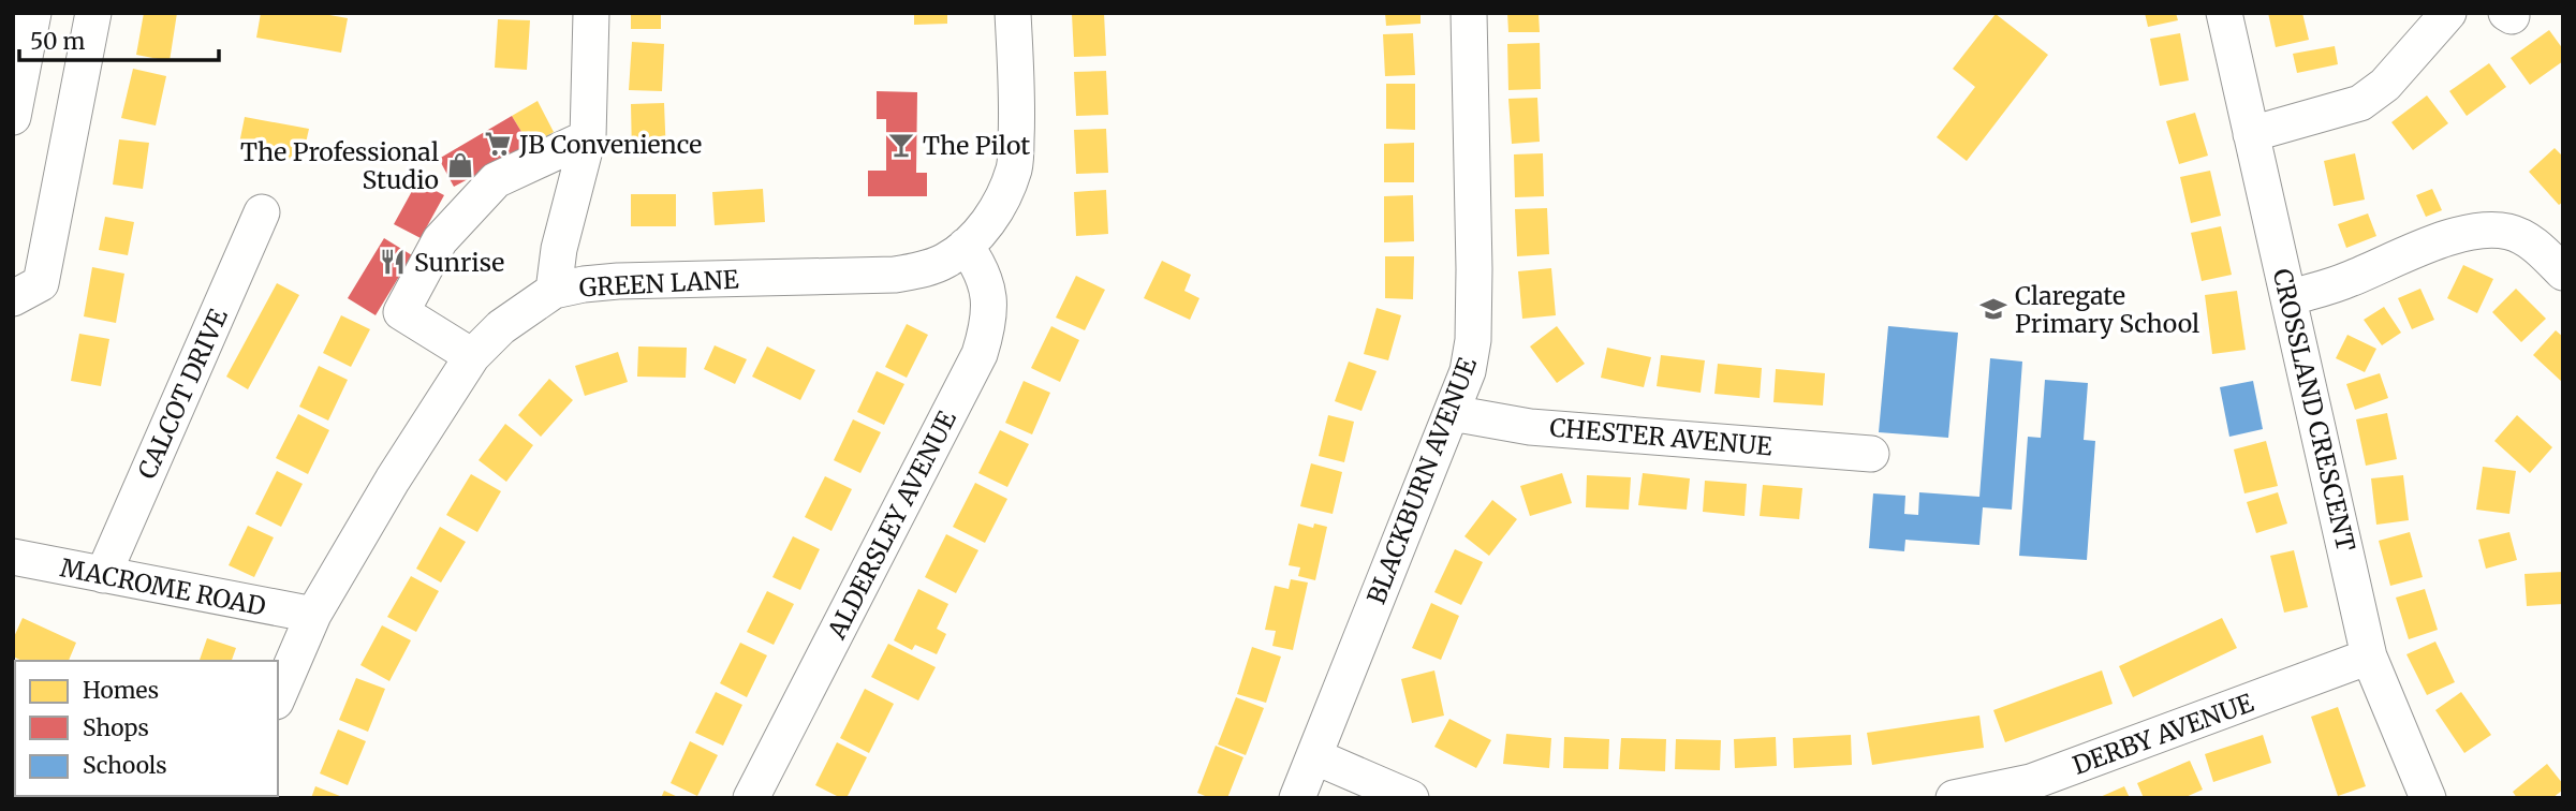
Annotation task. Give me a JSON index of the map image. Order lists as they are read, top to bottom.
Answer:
{
  "streets": {
    "street": [
      "GREEN LANE",
      "CALCOT DRIVE",
      "CROSSLAND CRESCENT",
      "CHESTER AVENUE",
      "BLACKBURN AVENUE",
      "ALDERSLEY AVENUE",
      "MACROME ROAD",
      "DERBY AVENUE"
    ]
  },
  "crossings": [
    ["GREEN LANE", "ALDERSLEY AVENUE"],
    ["GREEN LANE", "MACROME ROAD"],
    ["CALCOT DRIVE", "MACROME ROAD"],
    ["CROSSLAND CRESCENT", "DERBY AVENUE"],
    ["CHESTER AVENUE", "BLACKBURN AVENUE"]
  ],
  "places": {
    "supermarket": ["JB Convenience"],
    "bar": ["The Pilot"],
    "shop": ["The Professional Studio"],
    "restaurant": ["Sunrise"],
    "school or university": ["Claregate Primary School"]
  },
  "legend": ["Homes", "Shops", "Schools"],
  "scale_bar": "50 m"
}
